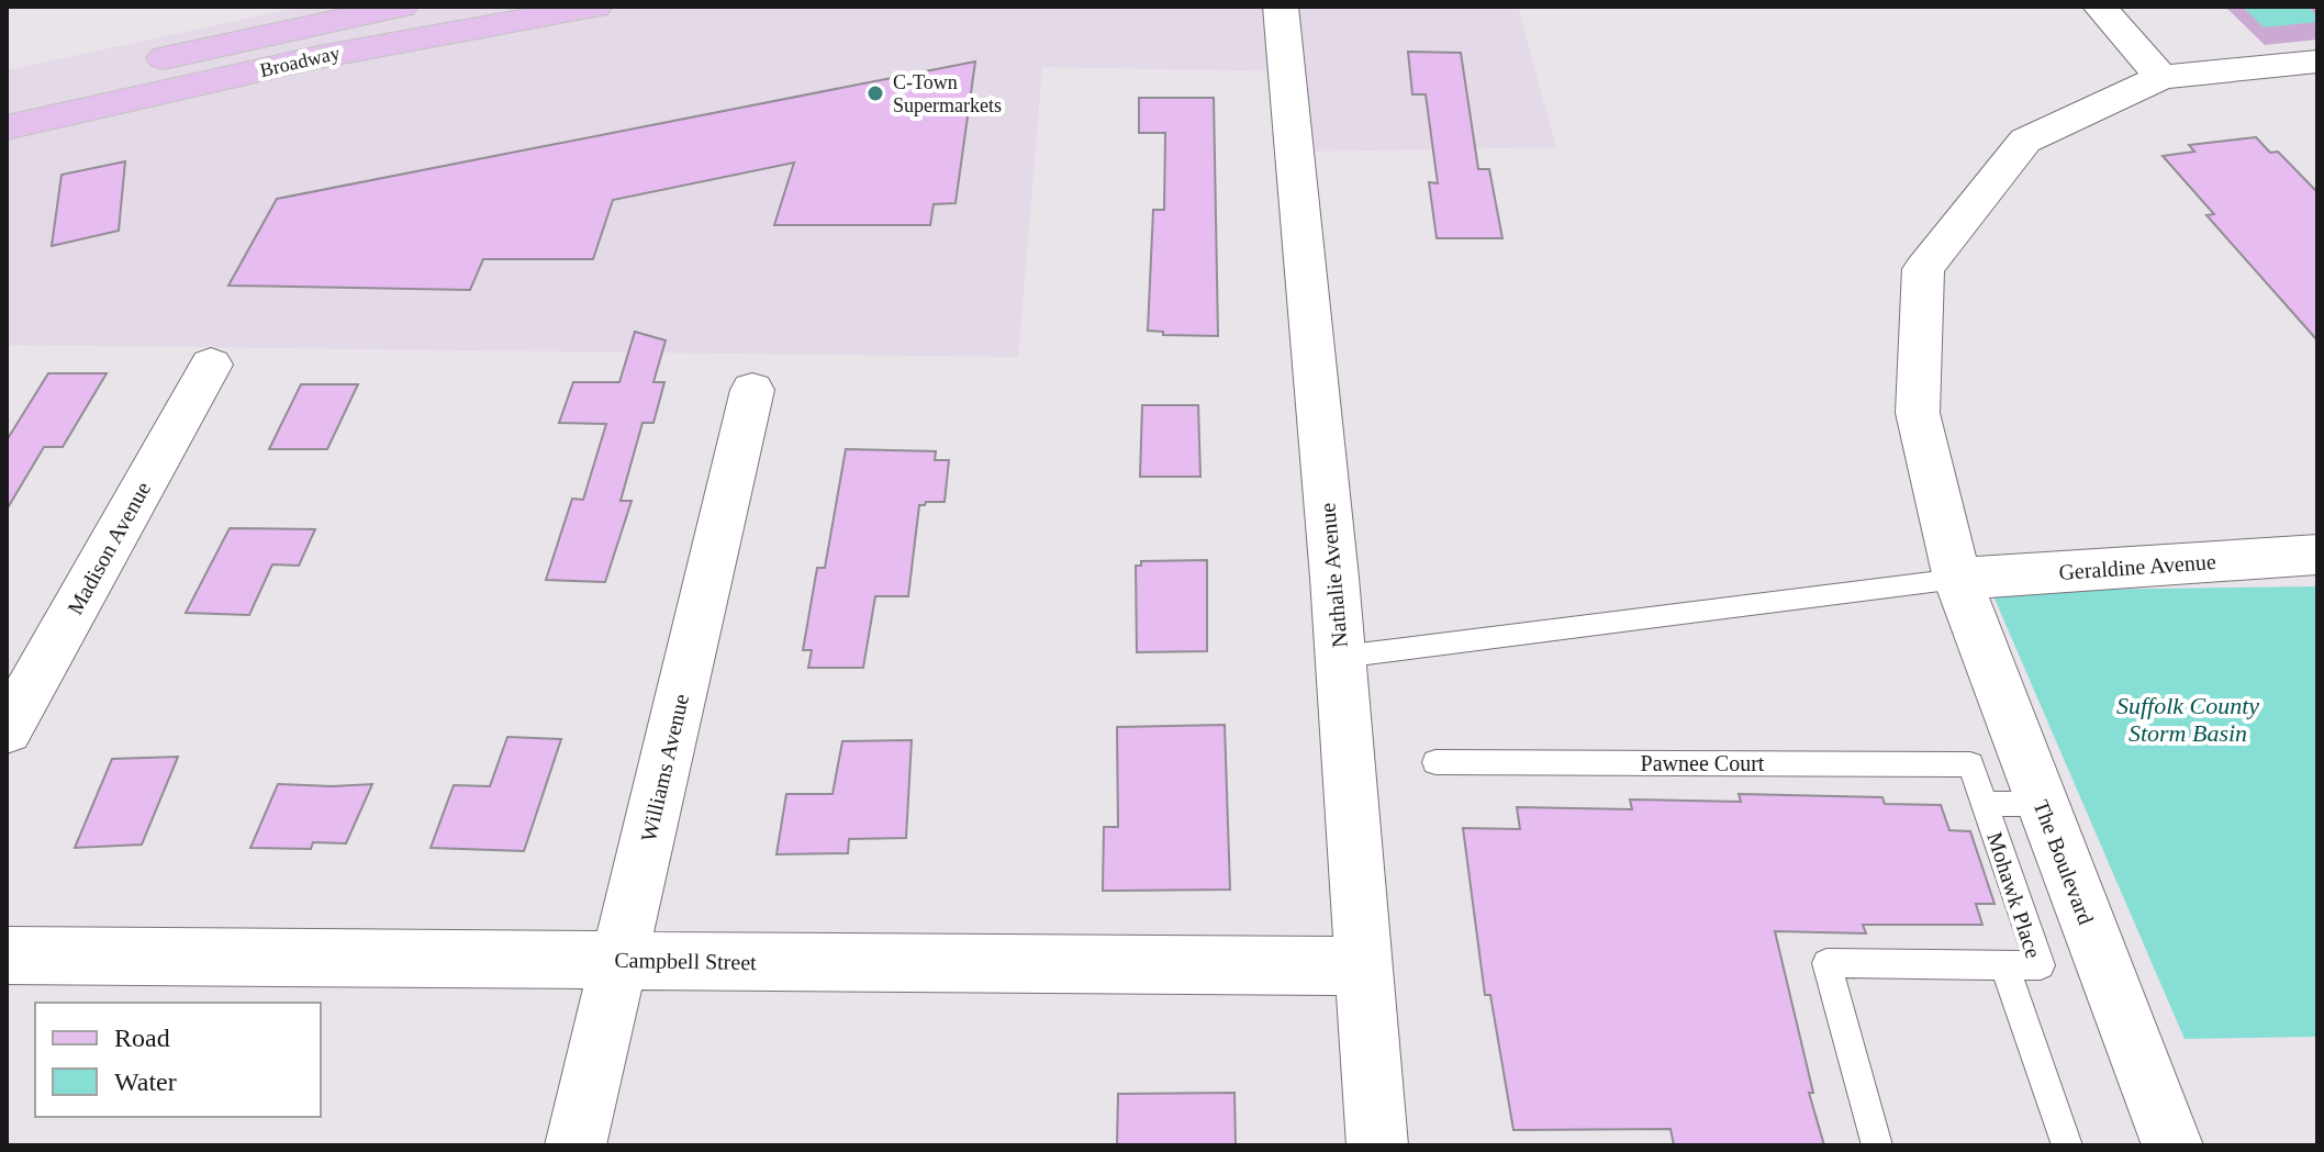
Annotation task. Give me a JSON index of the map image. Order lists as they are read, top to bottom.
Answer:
{
  "streets": {
    "main road": ["Broadway"],
    "street": [
      "Madison Avenue",
      "Geraldine Avenue",
      "Nathalie Avenue",
      "Williams Avenue",
      "The Boulevard",
      "Campbell Street"
    ],
    "lane": ["Pawnee Court", "Mohawk Place"]
  },
  "crossings": [
    ["Geraldine Avenue", "The Boulevard"],
    ["Nathalie Avenue", "Campbell Street"],
    ["Pawnee Court", "Mohawk Place"],
    ["Williams Avenue", "Campbell Street"]
  ],
  "water": ["Suffolk County Storm Basin"],
  "places": ["C‑Town Supermarkets"],
  "legend": ["Road", "Water"]
}
